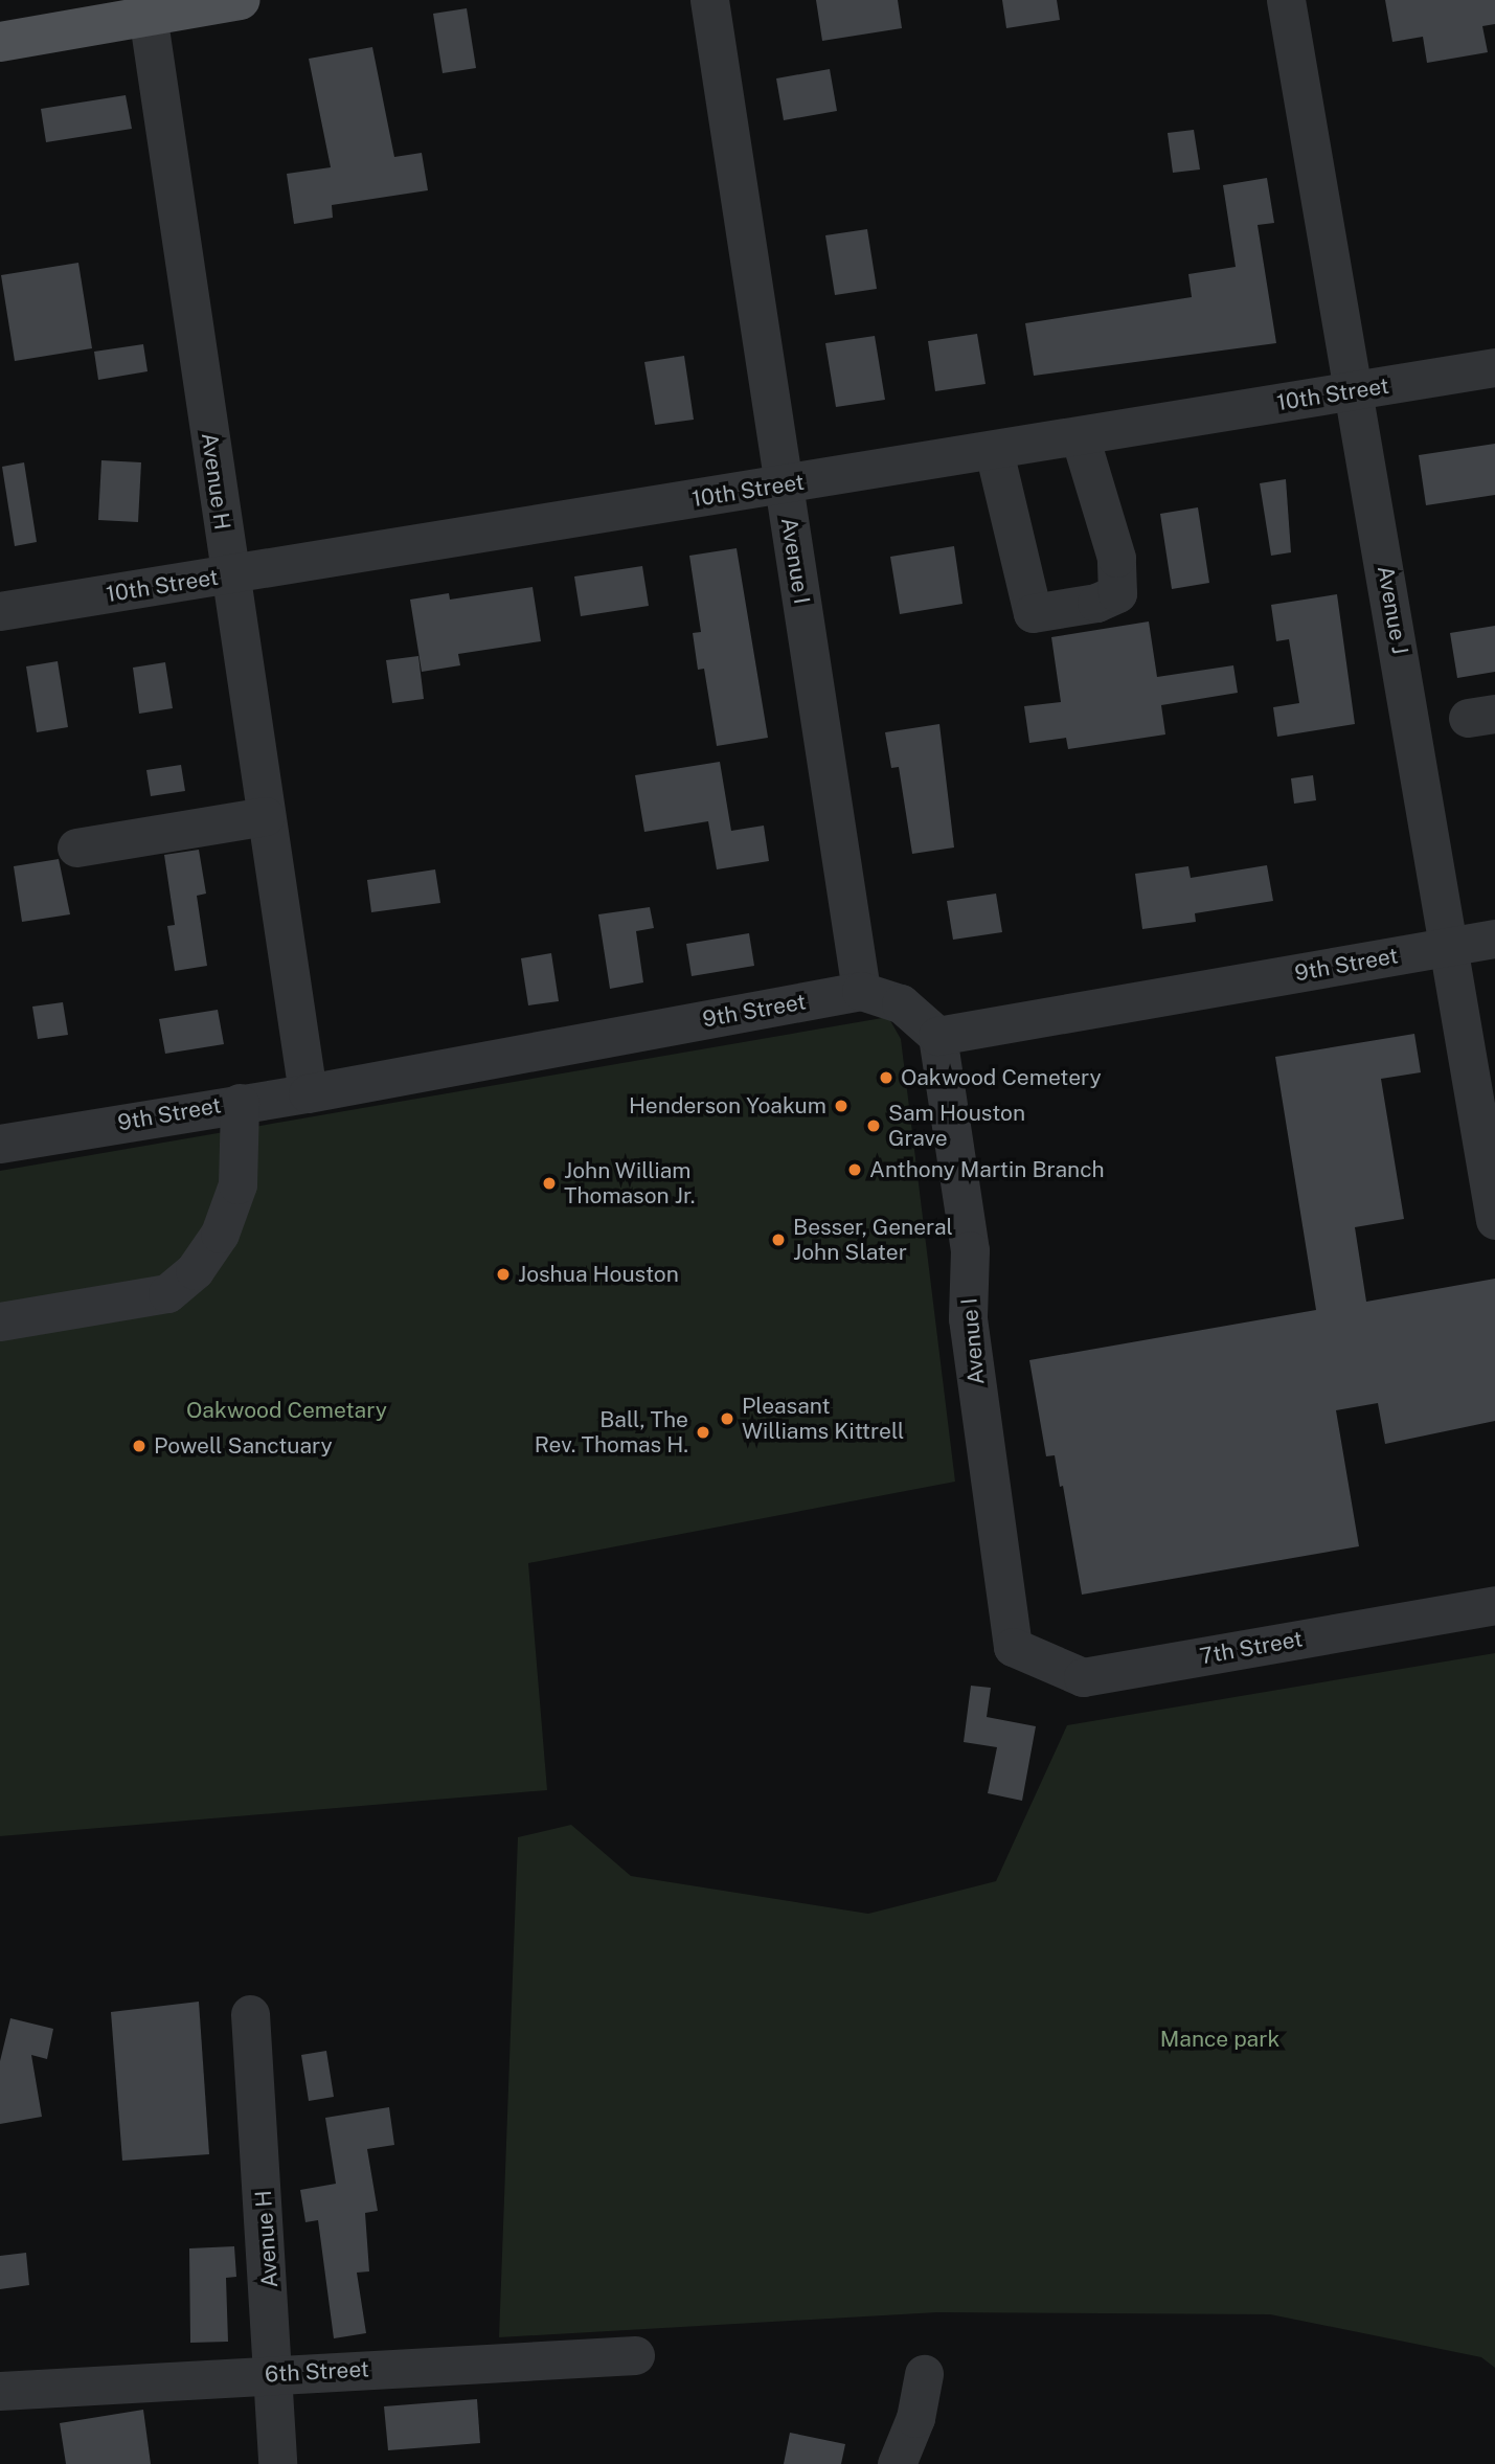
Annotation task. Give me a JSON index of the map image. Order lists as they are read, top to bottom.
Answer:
{
  "streets": {
    "street": [
      "10th Street",
      "Avenue H",
      "Avenue I",
      "Avenue J",
      "9th Street",
      "7th Street",
      "6th Street"
    ]
  },
  "crossings": [
    ["10th Street", "Avenue H"],
    ["10th Street", "Avenue I"],
    ["10th Street", "Avenue J"],
    ["Avenue H", "9th Street"],
    ["Avenue H", "6th Street"],
    ["Avenue I", "9th Street"],
    ["Avenue I", "7th Street"],
    ["Avenue J", "9th Street"]
  ],
  "parks": ["Oakwood Cemetary", "Mance park"],
  "places": [
    "Oakwood Cemetery",
    "Henderson Yoakum",
    "Sam Houston Grave",
    "Anthony Martin Branch",
    "John William Thomason Jr.",
    "Besser, General John Slater",
    "Joshua Houston",
    "Pleasant Williams Kittrell",
    "Ball, The Rev. Thomas H.",
    "Powell Sanctuary"
  ]
}
